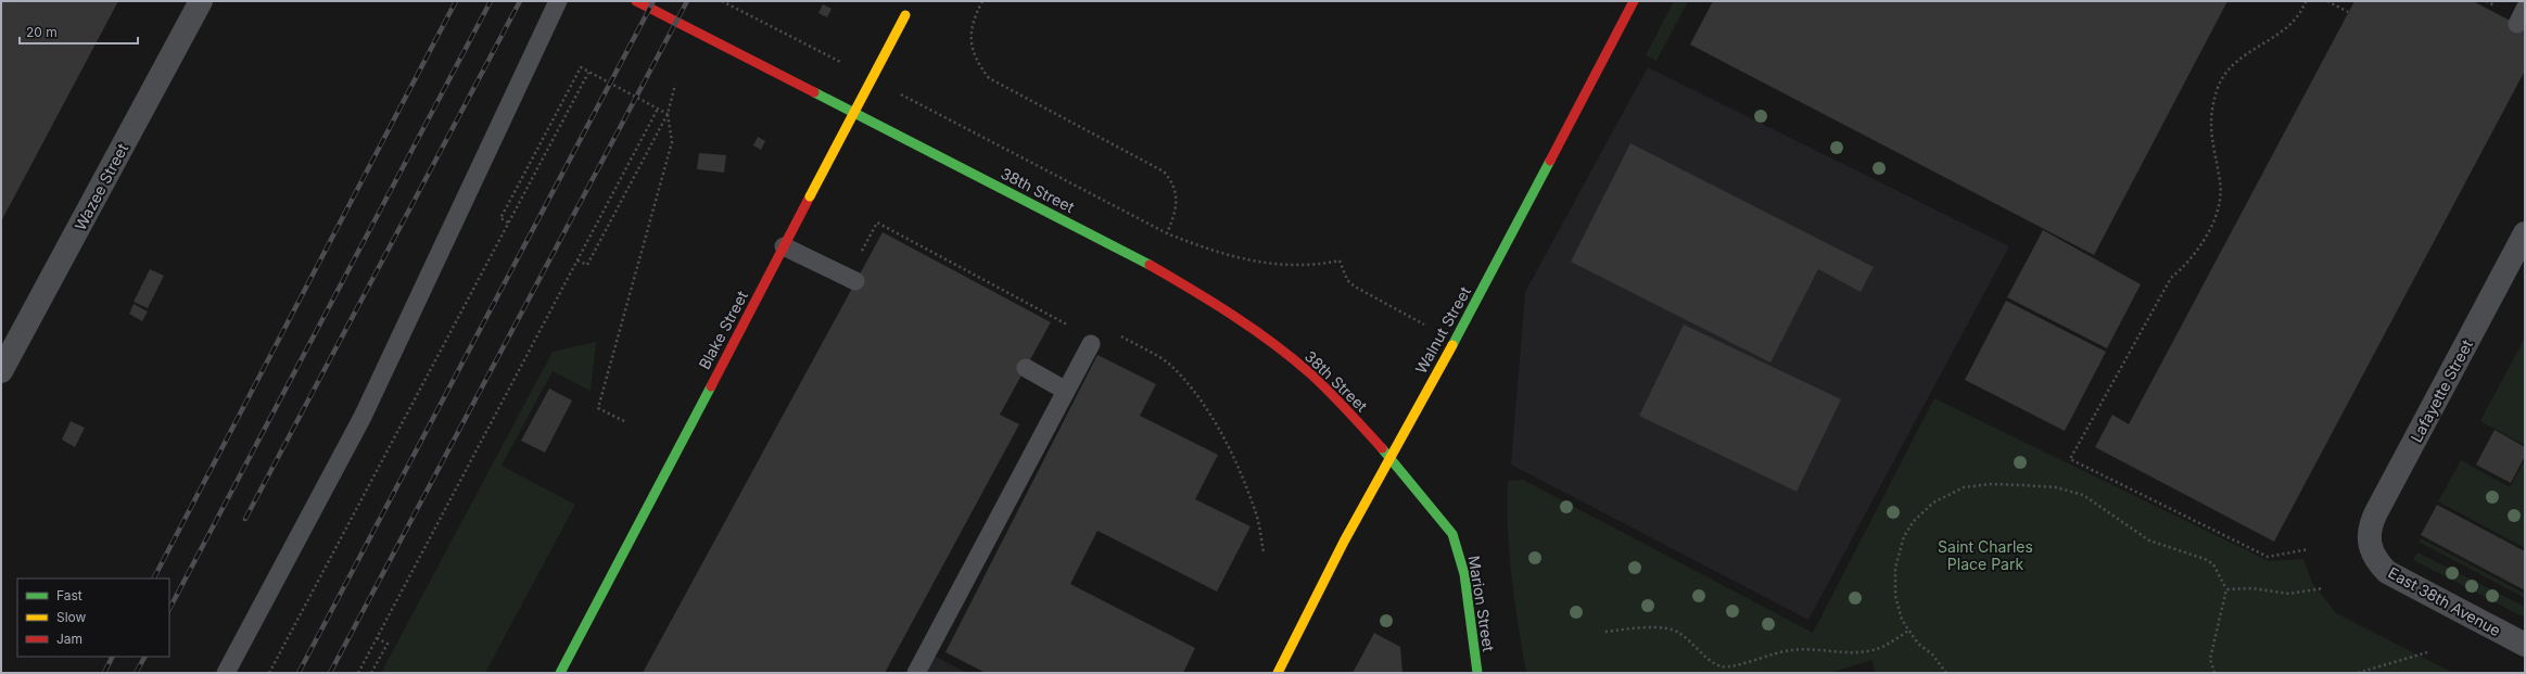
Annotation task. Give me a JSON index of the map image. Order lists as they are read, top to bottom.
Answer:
{
  "streets": {
    "street": [
      "Wazee Street",
      "38th Street",
      "Blake Street",
      "Walnut Street",
      "Lafayette Street",
      "East 38th Avenue",
      "Marion Street"
    ]
  },
  "crossings": [
    ["38th Street", "Walnut Street"],
    ["38th Street", "Marion Street"],
    ["Walnut Street", "Marion Street"],
    ["Lafayette Street", "East 38th Avenue"]
  ],
  "parks": ["Saint Charles Place Park"],
  "legend": ["Fast", "Slow", "Jam"],
  "scale_bar": "20 m"
}
